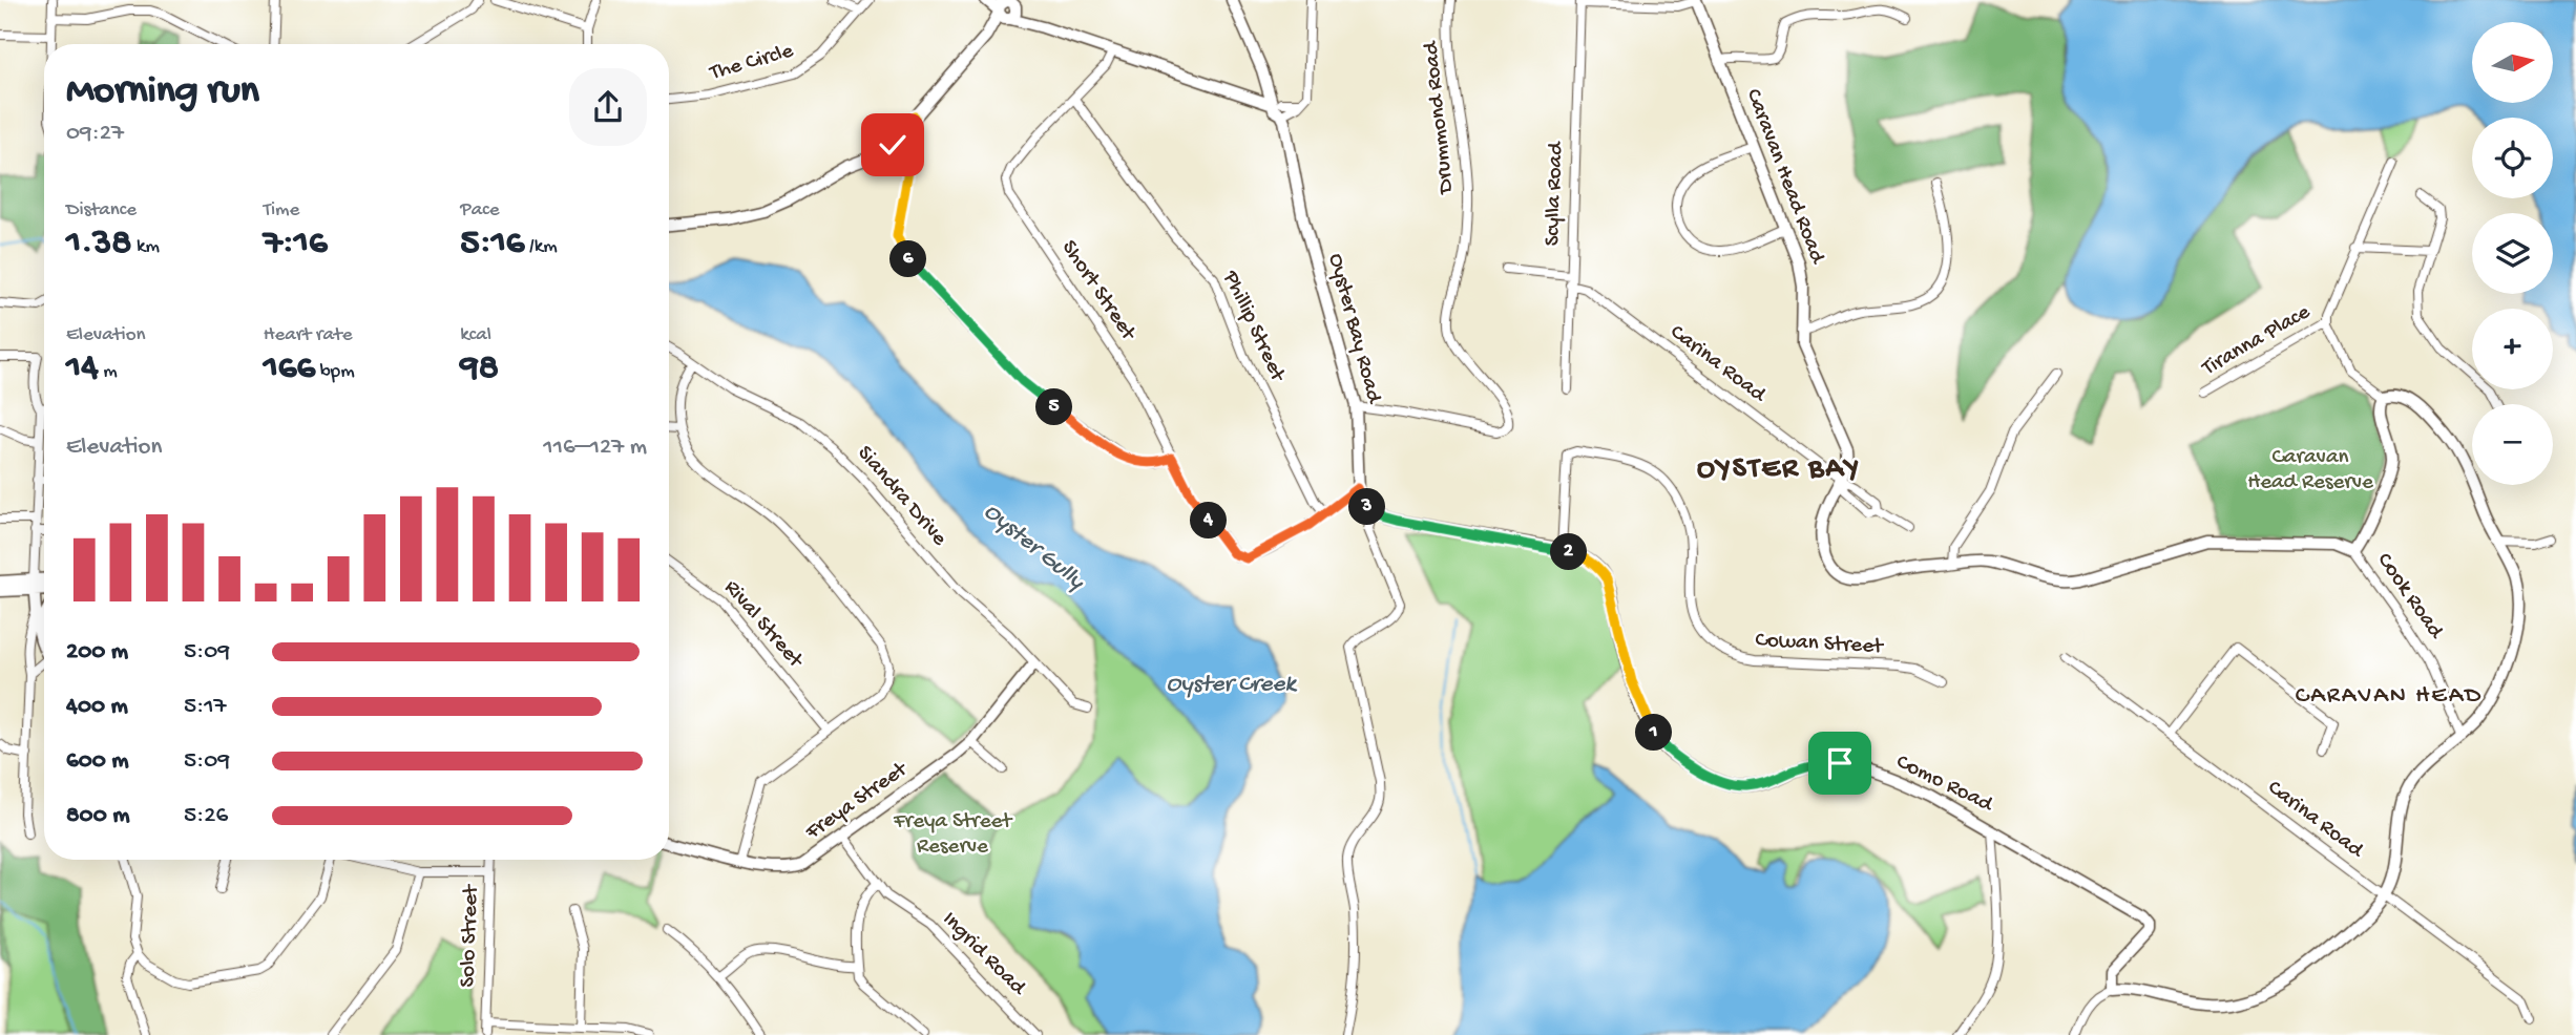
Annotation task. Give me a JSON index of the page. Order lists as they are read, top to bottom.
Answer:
{
  "streets": {
    "street": [
      "The Circle",
      "Drummond Road",
      "Caravan Head Road",
      "Scylla Road",
      "Short Street",
      "Phillip Street",
      "Oyster Bay Road",
      "Tiranna Place",
      "Carina Road",
      "Siandra Drive",
      "Cook Road",
      "Rival Street",
      "Cowan Street",
      "Como Road",
      "Freya Street",
      "Solo Street",
      "Ingrid Road"
    ]
  },
  "crossings": [
    ["Drummond Road", "Oyster Bay Road"],
    ["Caravan Head Road", "Carina Road"],
    ["Caravan Head Road", "Cook Road"],
    ["Scylla Road", "Carina Road"],
    ["Short Street", "Phillip Street"],
    ["Siandra Drive", "Freya Street"],
    ["Cowan Street", "Como Road"],
    ["Freya Street", "Ingrid Road"]
  ],
  "districts": ["OYSTER BAY", "CARAVAN HEAD"],
  "water": ["Oyster Gully", "Oyster Creek"],
  "parks": ["Caravan Head Reserve", "Freya Street Reserve"],
  "north": "right",
  "page": {
    "map_buttons": ["+", "−"],
    "heading": ["Morning run", "09:27"],
    "stats": [
      ["Distance", "1.38 km"],
      ["Time", "7:16"],
      ["Pace", "5:16 /km"],
      ["Elevation", "14 m"],
      ["Heart rate", "166 bpm"],
      ["kcal", "98"]
    ],
    "pins": [
      "6",
      "5",
      "3",
      "4",
      "2",
      "1"
    ],
    "chart": ["Elevation", "116–127 m"],
    "list": [
      {
        "name": "200 m",
        "note": "5:09"
      },
      {
        "name": "400 m",
        "note": "5:17"
      },
      {
        "name": "600 m",
        "note": "5:09"
      },
      {
        "name": "800 m",
        "note": "5:26"
      }
    ]
  }
}
